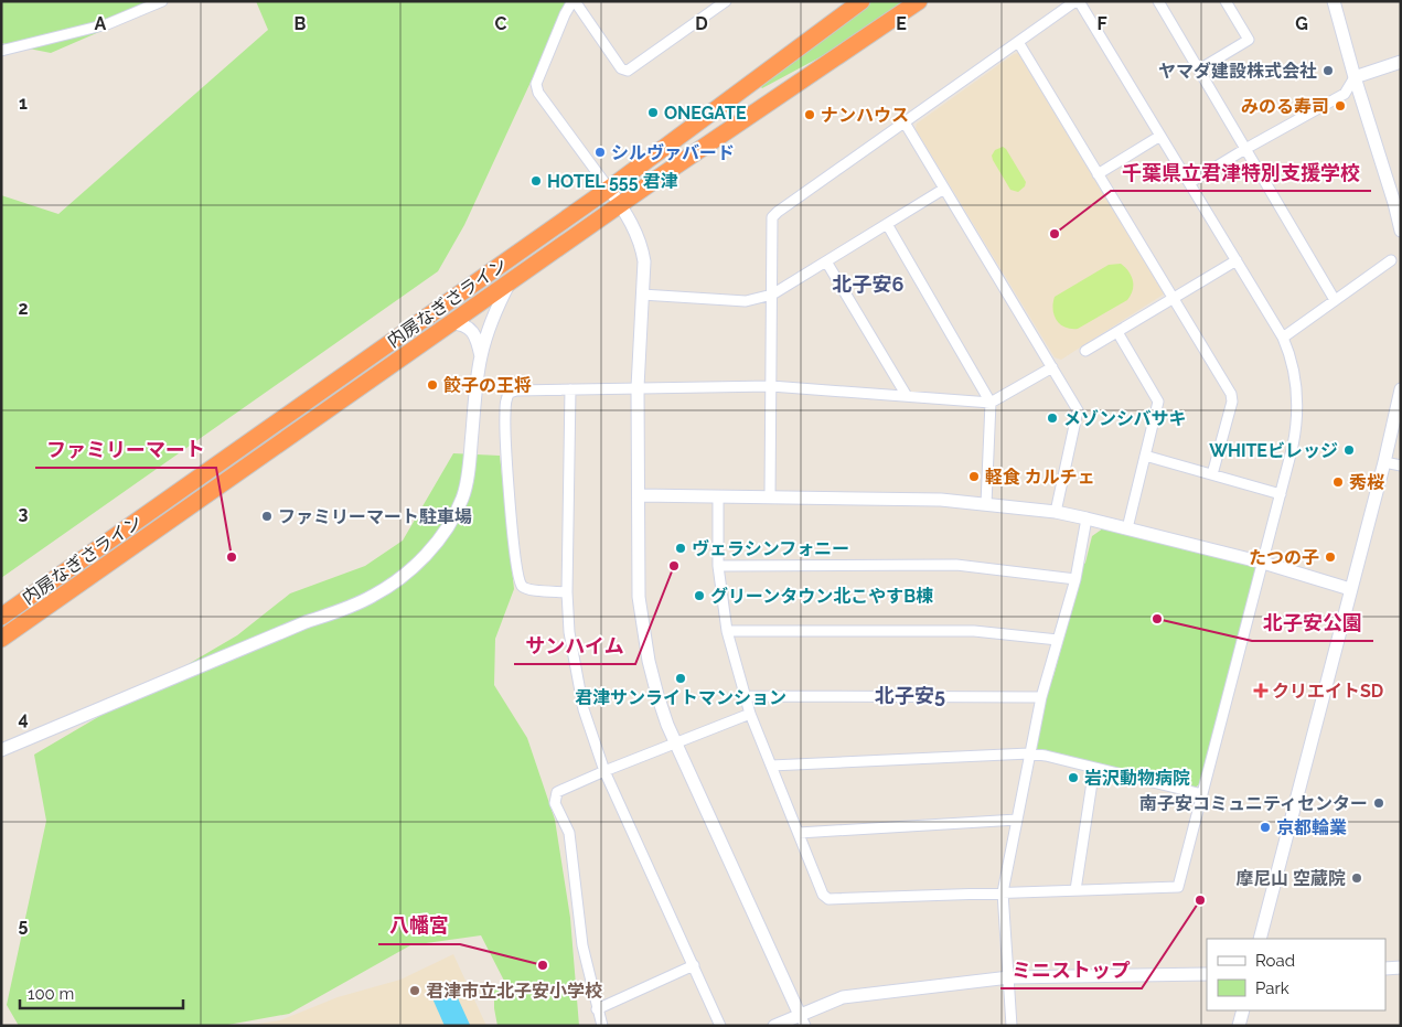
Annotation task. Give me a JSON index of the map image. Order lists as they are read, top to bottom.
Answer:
{
  "streets": {
    "highway": ["内房なぎさライン"]
  },
  "districts": ["北子安6", "北子安5"],
  "places": {
    "other": [
      "ヤマダ建設株式会社",
      "みのる寿司",
      "ONEGATE",
      "ナンハウス",
      "シルヴァバード",
      "HOTEL 555 君津",
      "千葉県立君津特別支援学校",
      "餃子の王将",
      "メゾンシバサキ",
      "WHITEビレッジ",
      "軽食 カルチェ",
      "秀桜",
      "ファミリーマート駐車場",
      "ヴェラシンフォニー",
      "ファミリーマート",
      "たつの子",
      "サンハイム",
      "グリーンタウン北こやすB棟",
      "北子安公園",
      "君津サンライトマンション",
      "岩沢動物病院",
      "南子安コミュニティセンター",
      "京都輪業",
      "摩尼山 空蔵院",
      "ミニストップ",
      "八幡宮",
      "君津市立北子安小学校"
    ],
    "health": ["クリエイトSD"]
  },
  "legend": ["Road", "Park"],
  "scale_bar": "100 m",
  "grid": {
    "columns": [
      "A",
      "B",
      "C",
      "D",
      "E",
      "F",
      "G"
    ],
    "rows": [
      "1",
      "2",
      "3",
      "4",
      "5"
    ]
  }
}
